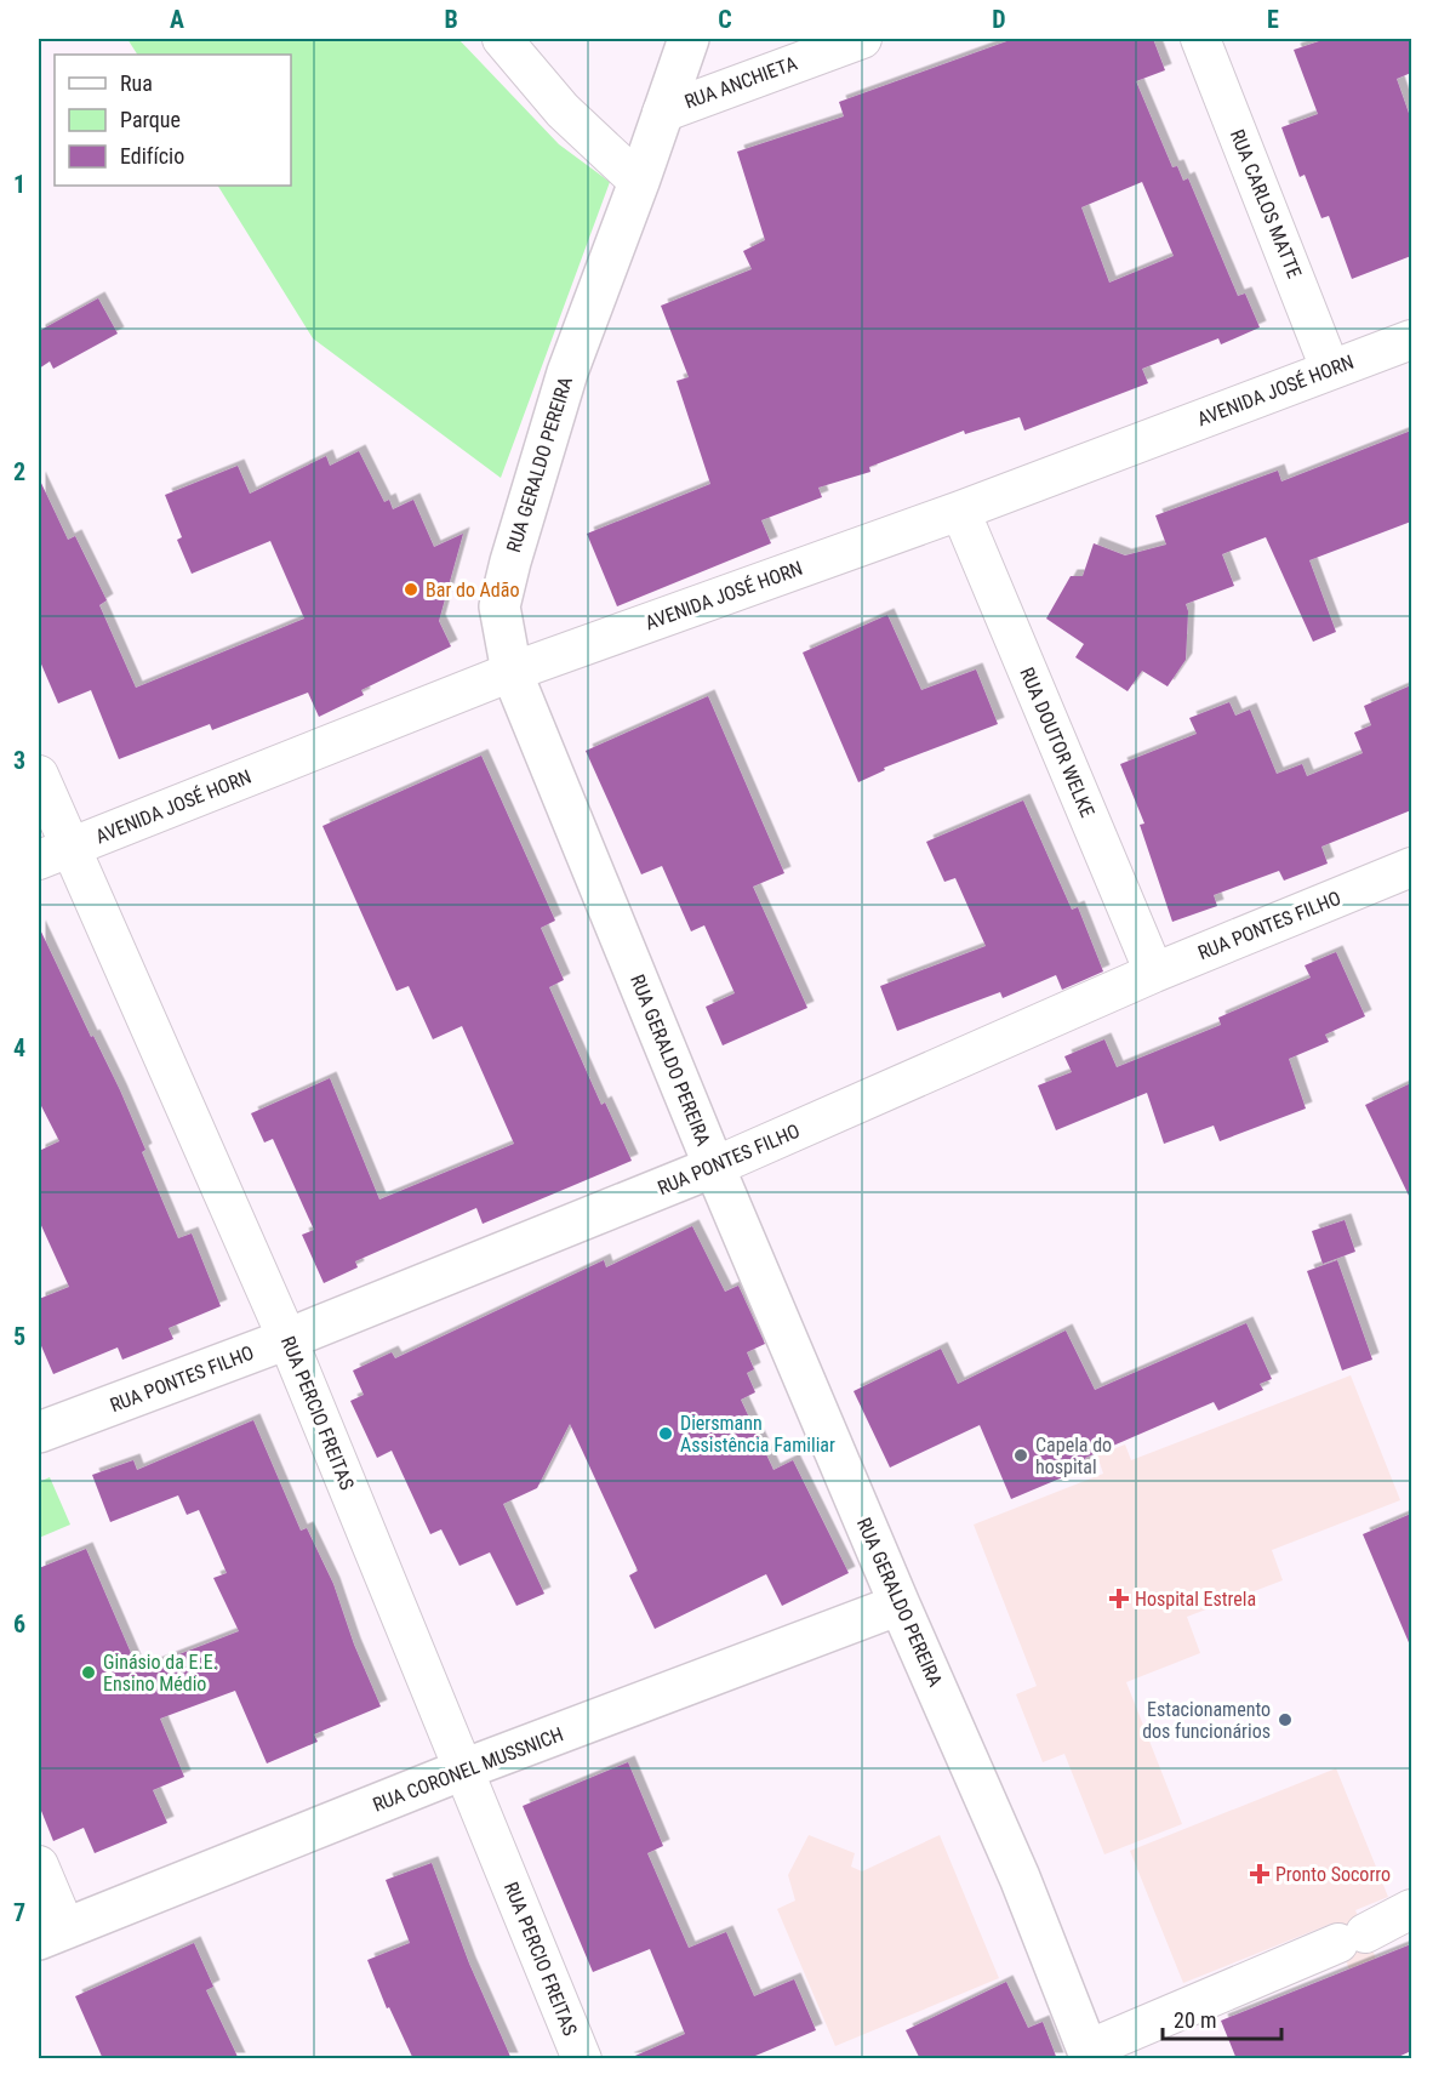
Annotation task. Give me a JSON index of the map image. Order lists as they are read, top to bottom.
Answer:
{
  "streets": {
    "main road": ["RUA GERALDO PEREIRA", "RUA PONTES FILHO", "RUA CORONEL MUSSNICH"],
    "street": [
      "RUA ANCHIETA",
      "RUA CARLOS MATTE",
      "AVENIDA JOSÉ HORN",
      "RUA DOUTOR WELKE",
      "RUA PERCIO FREITAS"
    ]
  },
  "crossings": [
    ["RUA ANCHIETA", "RUA GERALDO PEREIRA"],
    ["RUA CARLOS MATTE", "AVENIDA JOSÉ HORN"],
    ["AVENIDA JOSÉ HORN", "RUA GERALDO PEREIRA"],
    ["AVENIDA JOSÉ HORN", "RUA DOUTOR WELKE"],
    ["AVENIDA JOSÉ HORN", "RUA PERCIO FREITAS"],
    ["RUA GERALDO PEREIRA", "RUA PONTES FILHO"],
    ["RUA GERALDO PEREIRA", "RUA CORONEL MUSSNICH"],
    ["RUA DOUTOR WELKE", "RUA PONTES FILHO"],
    ["RUA PONTES FILHO", "RUA PERCIO FREITAS"],
    ["RUA PERCIO FREITAS", "RUA CORONEL MUSSNICH"]
  ],
  "places": {
    "other": [
      "Bar do Adão",
      "Diersmann Assistência Familiar",
      "Capela do hospital",
      "Ginásio da E.E. Ensino Médio",
      "Estacionamento dos funcionários"
    ],
    "health": ["Hospital Estrela", "Pronto Socorro"]
  },
  "legend": ["Rua", "Parque", "Edifício"],
  "scale_bar": "20 m",
  "grid": {
    "columns": [
      "A",
      "B",
      "C",
      "D",
      "E"
    ],
    "rows": [
      "1",
      "2",
      "3",
      "4",
      "5",
      "6",
      "7"
    ]
  }
}
